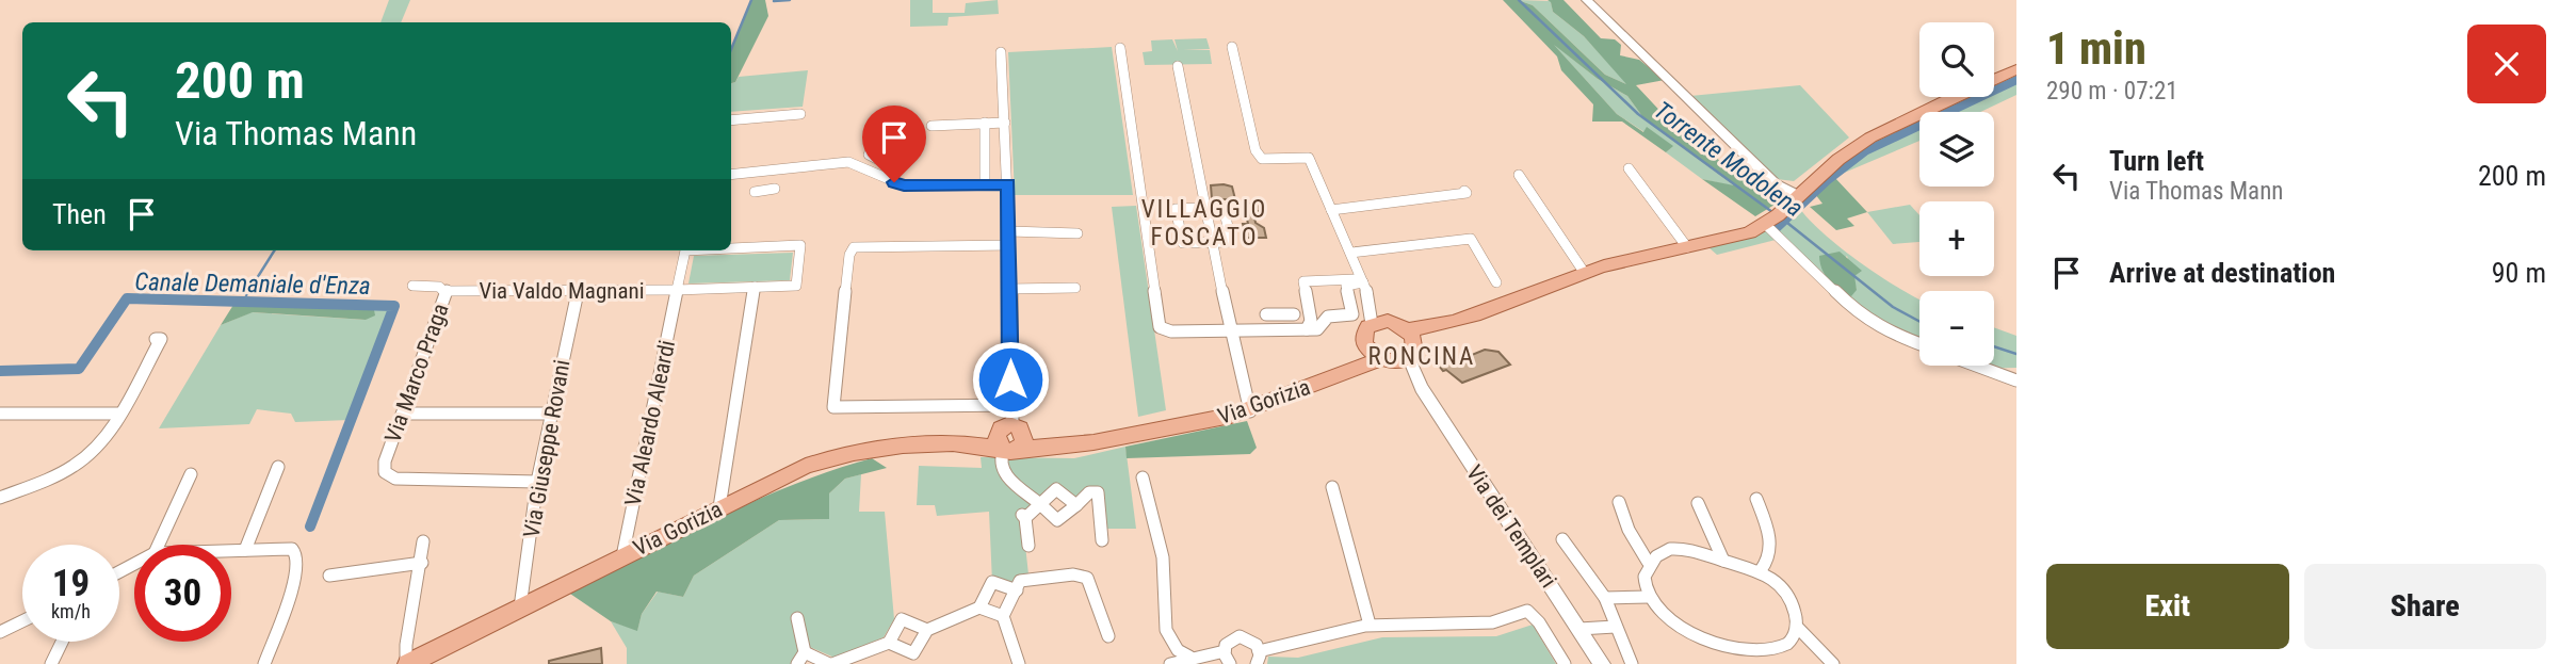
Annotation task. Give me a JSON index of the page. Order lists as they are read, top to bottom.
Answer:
{
  "streets": {
    "main road": ["Via Gorizia"],
    "street": [
      "Via Valdo Magnani",
      "Via Marco Praga",
      "Via Aleardo Aleardi",
      "Via Giuseppe Rovani",
      "Via dei Templari"
    ]
  },
  "crossings": [
    ["Via Valdo Magnani", "Via Marco Praga"],
    ["Via Valdo Magnani", "Via Aleardo Aleardi"],
    ["Via Valdo Magnani", "Via Giuseppe Rovani"],
    ["Via Marco Praga", "Via Giuseppe Rovani"],
    ["Via Gorizia", "Via Aleardo Aleardi"],
    ["Via Gorizia", "Via Giuseppe Rovani"],
    ["Via Gorizia", "Via dei Templari"]
  ],
  "districts": ["VILLAGGIO FOSCATO", "RONCINA"],
  "water": ["Torrente Modolena", "Canale Demaniale d'Enza"],
  "page": {
    "heading": ["1 min", "290 m · 07:21"],
    "map_buttons": ["+", "−"],
    "turn": ["200 m", "Via Thomas Mann"],
    "list": [
      {
        "name": "Turn left",
        "note": "Via Thomas Mann",
        "value": "200 m"
      },
      {
        "name": "Arrive at destination",
        "value": "90 m"
      }
    ],
    "then": "Then",
    "speed": "19 km/h",
    "limit": "30",
    "buttons": ["Exit", "Share"]
  }
}
